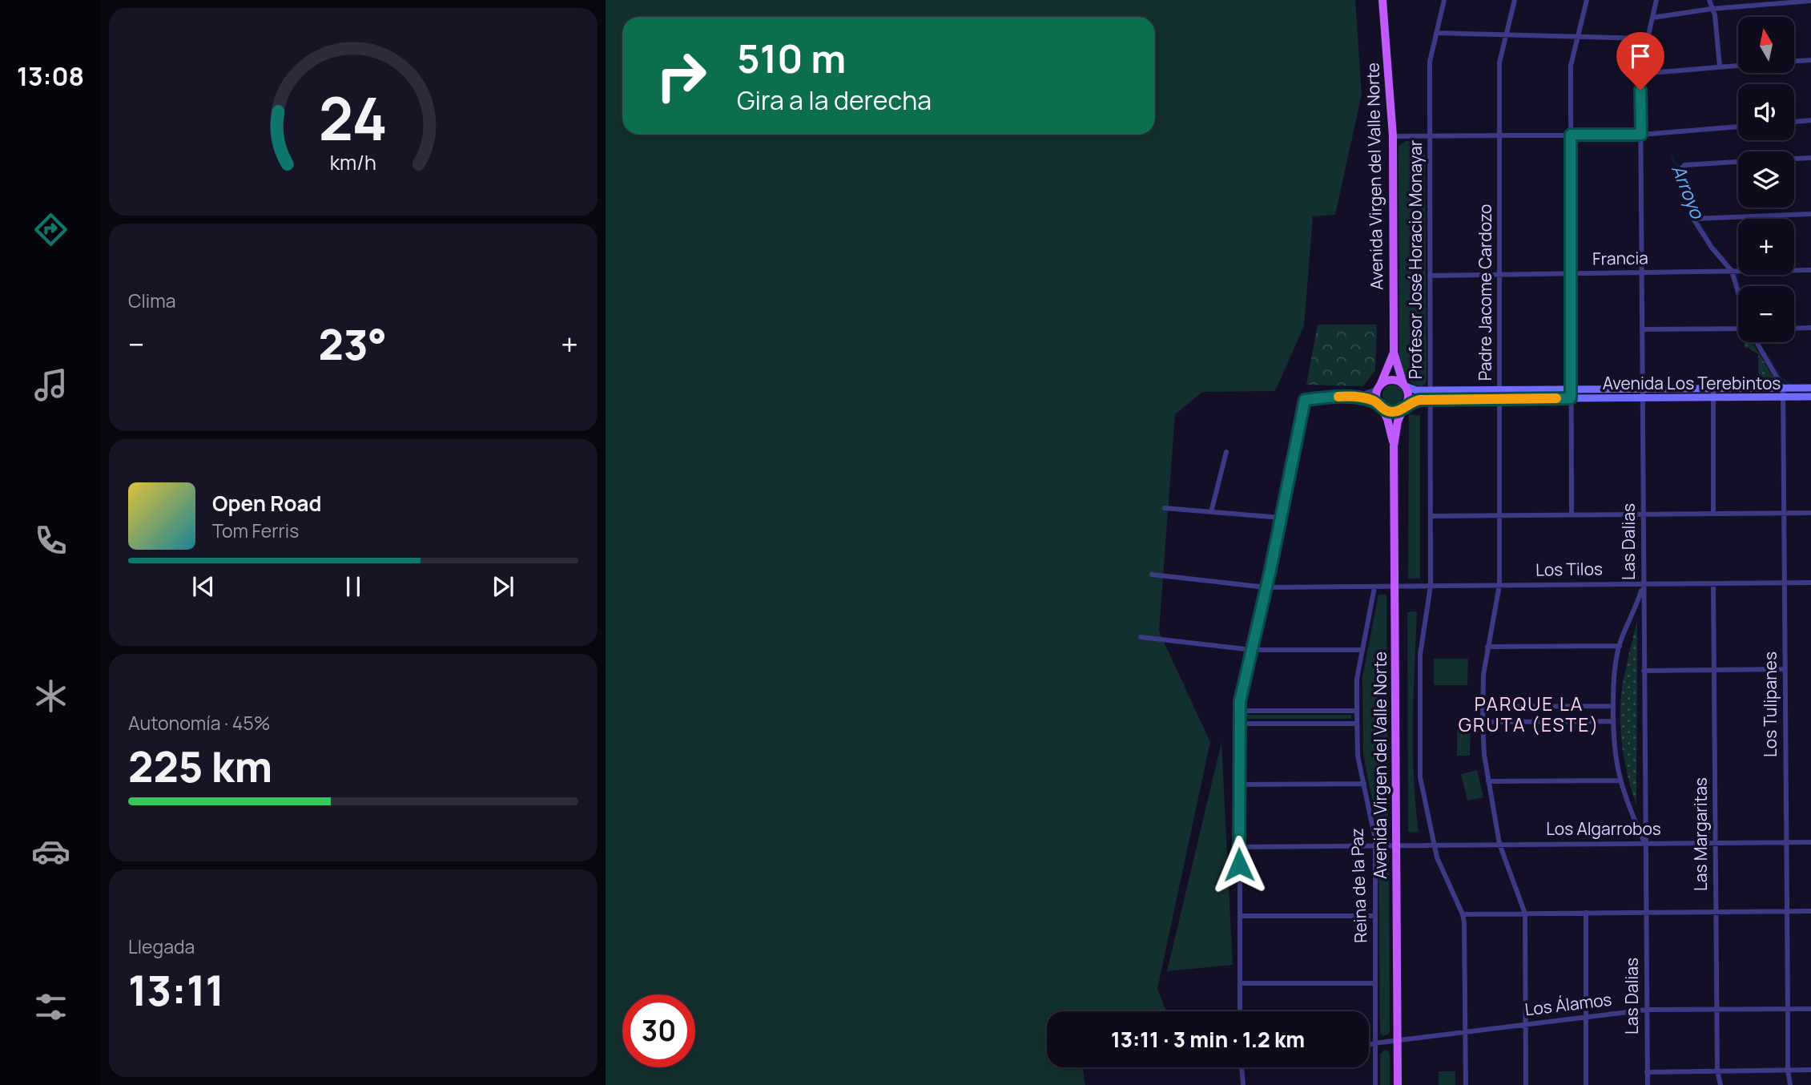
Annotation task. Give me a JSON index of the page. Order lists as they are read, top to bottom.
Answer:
{
  "streets": {
    "main road": ["Avenida Virgen del Valle Norte", "Avenida Los Terebintos"],
    "street": [
      "Francia",
      "Profesor José Horacio Monayar",
      "Padre Jacome Cardozo",
      "Las Dalias",
      "Los Tilos",
      "Los Tulipanes",
      "Los Algarrobos",
      "Las Margaritas",
      "Reina de la Paz",
      "Los Álamos"
    ]
  },
  "crossings": [
    ["Avenida Virgen del Valle Norte", "Avenida Los Terebintos"],
    ["Avenida Virgen del Valle Norte", "Los Tilos"],
    ["Avenida Virgen del Valle Norte", "Los Algarrobos"],
    ["Avenida Virgen del Valle Norte", "Los Álamos"],
    ["Francia", "Profesor José Horacio Monayar"],
    ["Francia", "Padre Jacome Cardozo"],
    ["Francia", "Las Dalias"],
    ["Profesor José Horacio Monayar", "Avenida Los Terebintos"],
    ["Profesor José Horacio Monayar", "Los Tilos"],
    ["Profesor José Horacio Monayar", "Los Algarrobos"],
    ["Profesor José Horacio Monayar", "Los Álamos"],
    ["Padre Jacome Cardozo", "Avenida Los Terebintos"],
    ["Padre Jacome Cardozo", "Los Tilos"],
    ["Padre Jacome Cardozo", "Los Algarrobos"],
    ["Padre Jacome Cardozo", "Los Álamos"],
    ["Avenida Los Terebintos", "Las Dalias"],
    ["Avenida Los Terebintos", "Los Tulipanes"],
    ["Las Dalias", "Los Tilos"],
    ["Las Dalias", "Los Algarrobos"],
    ["Las Dalias", "Los Álamos"],
    ["Los Tilos", "Los Tulipanes"],
    ["Los Tilos", "Las Margaritas"],
    ["Los Tilos", "Reina de la Paz"],
    ["Los Tulipanes", "Los Algarrobos"],
    ["Los Tulipanes", "Los Álamos"],
    ["Los Algarrobos", "Las Margaritas"],
    ["Los Algarrobos", "Reina de la Paz"],
    ["Las Margaritas", "Los Álamos"],
    ["Reina de la Paz", "Los Álamos"]
  ],
  "districts": ["PARQUE LA GRUTA (ESTE)"],
  "water": ["Arroyo"],
  "north": "top",
  "page": {
    "tabs": "13:08",
    "map_buttons": ["+", "−"],
    "turn": ["510 m", "Gira a la derecha"],
    "tile": [
      "Clima",
      ["Autonomía · 45%", "225 km"],
      ["Llegada", "13:11"]
    ],
    "heat": ["−", "23°", "+"],
    "song": ["Open Road", "Tom Ferris"],
    "limit": "30",
    "trip": "13:11 · 3 min · 1.2 km",
    "gauge": ["24", "km/h"]
  }
}
